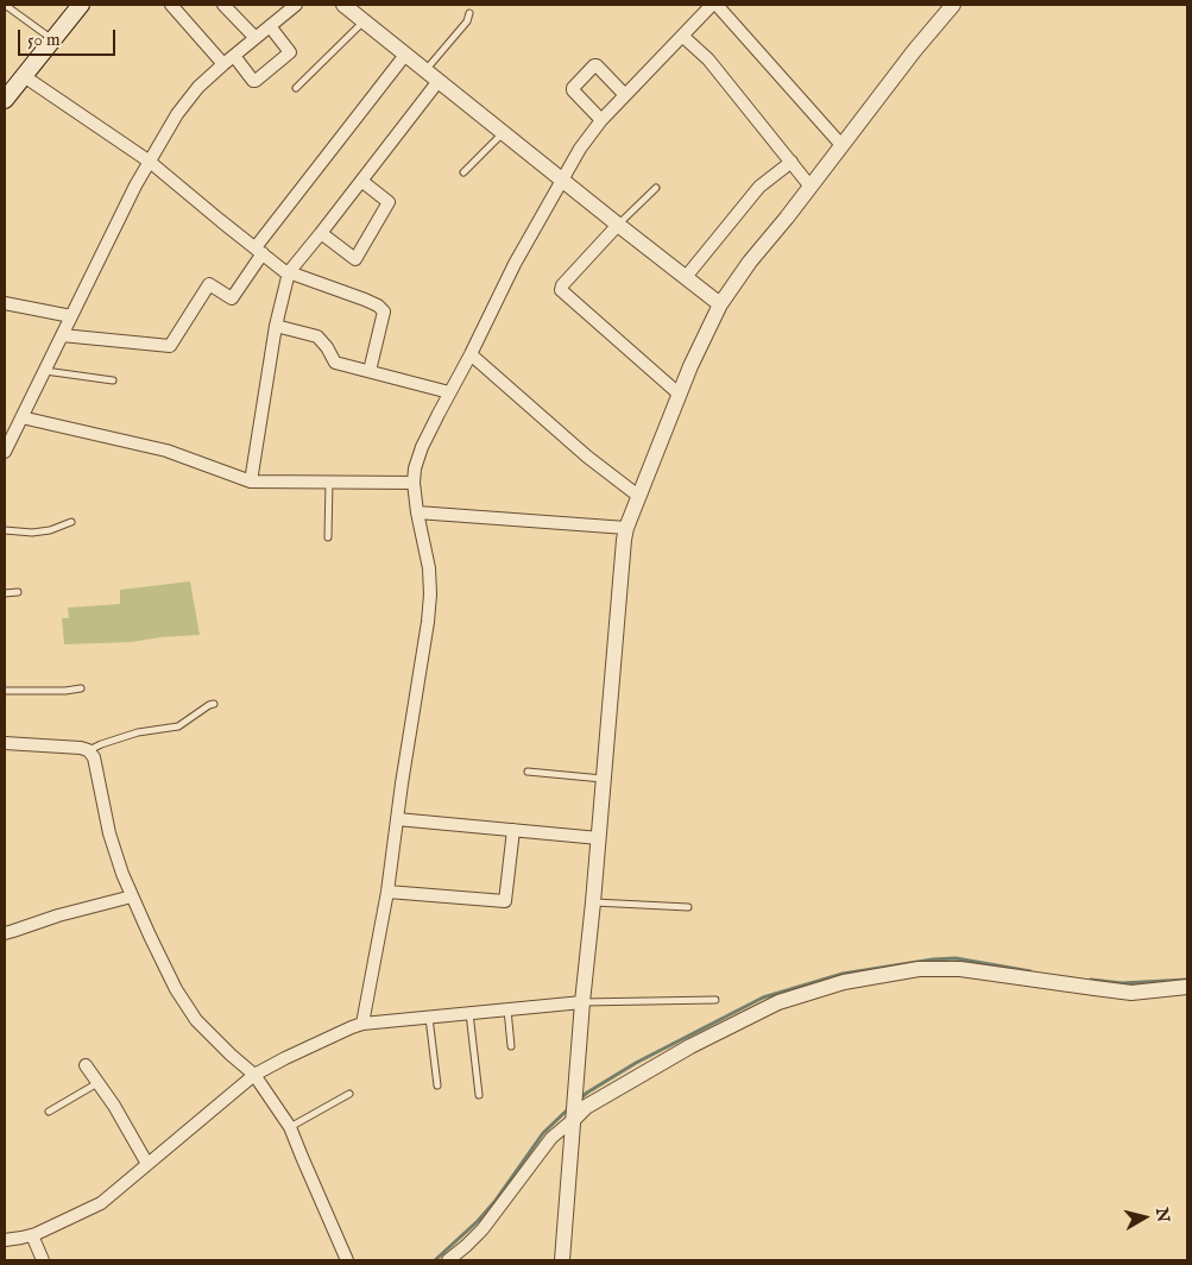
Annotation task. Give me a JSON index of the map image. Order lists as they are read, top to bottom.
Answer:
{
  "scale_bar": "50 m",
  "north": "right"
}
